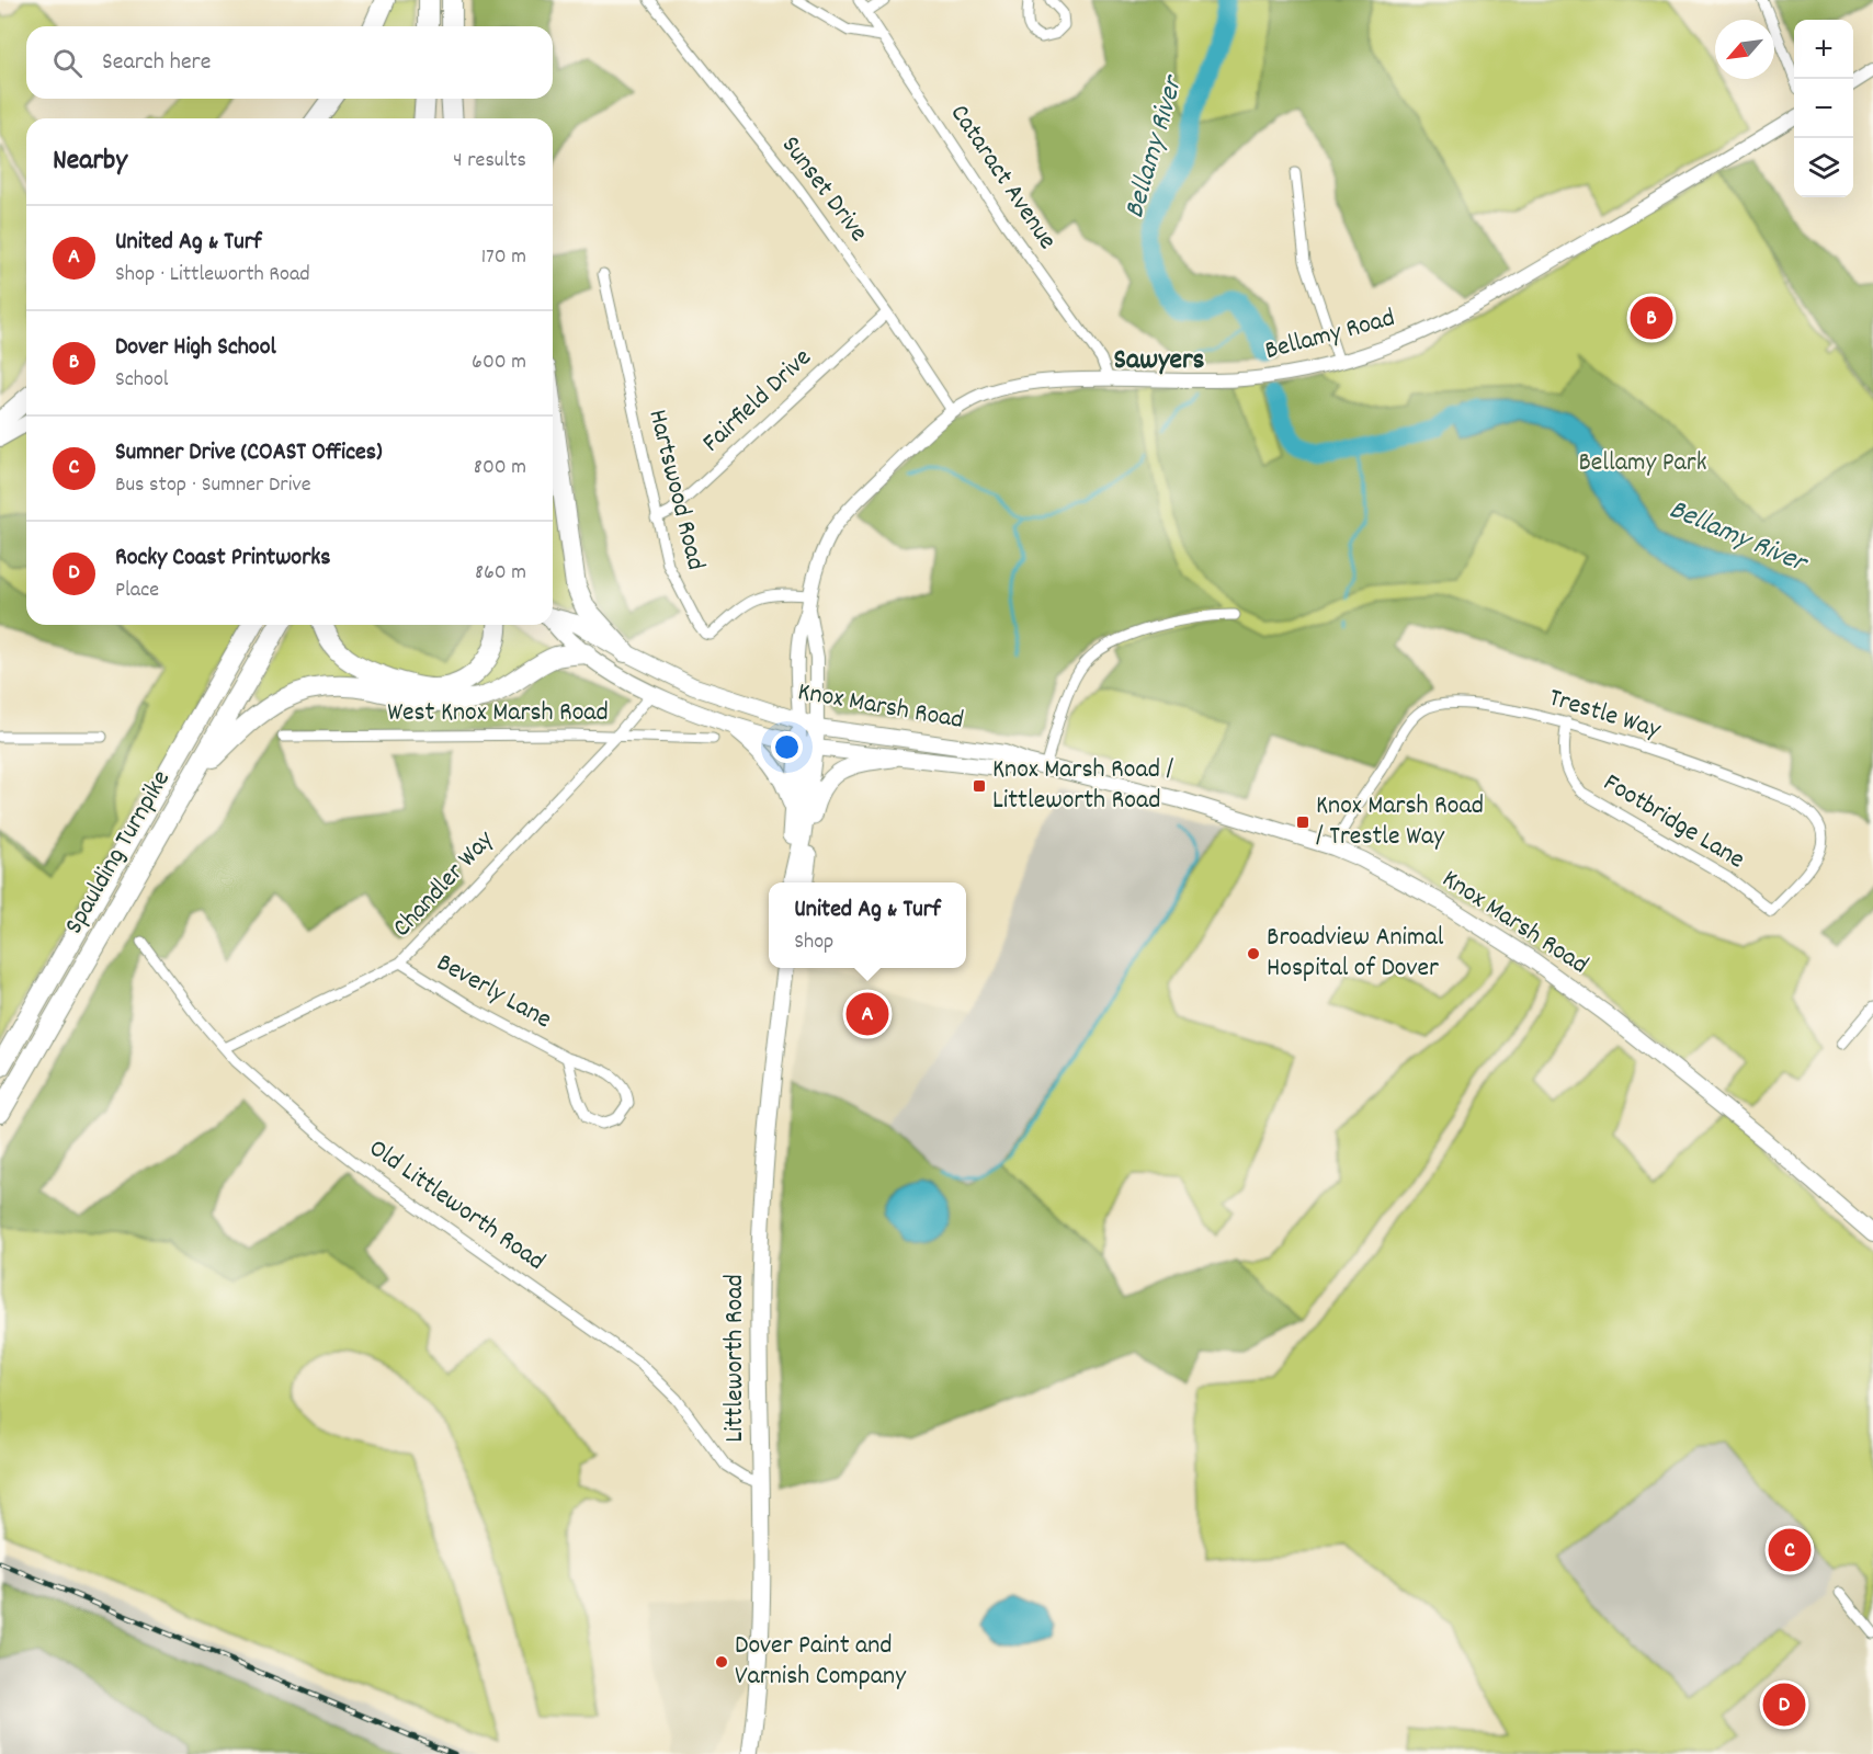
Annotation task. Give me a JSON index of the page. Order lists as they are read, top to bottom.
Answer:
{
  "streets": {
    "highway": ["Spaulding Turnpike"],
    "main road": ["Knox Marsh Road", "Littleworth Road"],
    "street": [
      "Cataract Avenue",
      "Sunset Drive",
      "Bellamy Road",
      "Fairfield Drive",
      "Hartswood Road",
      "West Knox Marsh Road",
      "Trestle Way",
      "Footbridge Lane",
      "Chandler Way",
      "Beverly Lane",
      "Old Littleworth Road"
    ]
  },
  "crossings": [
    ["Cataract Avenue", "Bellamy Road"],
    ["Sunset Drive", "Bellamy Road"],
    ["Sunset Drive", "Fairfield Drive"],
    ["Bellamy Road", "Hartswood Road"],
    ["Bellamy Road", "Knox Marsh Road"],
    ["Fairfield Drive", "Hartswood Road"],
    ["Knox Marsh Road", "Trestle Way"],
    ["Knox Marsh Road", "Chandler Way"],
    ["West Knox Marsh Road", "Chandler Way"],
    ["Trestle Way", "Footbridge Lane"],
    ["Chandler Way", "Beverly Lane"],
    ["Chandler Way", "Old Littleworth Road"],
    ["Old Littleworth Road", "Littleworth Road"]
  ],
  "districts": ["Sawyers"],
  "water": ["Bellamy River"],
  "parks": ["Bellamy Park"],
  "places": {
    "transit": ["Knox Marsh Road / Littleworth Road", "Knox Marsh Road / Trestle Way"],
    "other": ["Broadview Animal Hospital of Dover", "Dover Paint and Varnish Company"]
  },
  "north": "bottom left",
  "page": {
    "map_buttons": ["+", "−"],
    "search": "Search here",
    "heading": ["Nearby", "4 results"],
    "list": [
      {
        "mark": "A",
        "name": "United Ag & Turf",
        "note": "Shop · Littleworth Road",
        "value": "170 m"
      },
      {
        "mark": "B",
        "name": "Dover High School",
        "note": "School",
        "value": "600 m"
      },
      {
        "mark": "C",
        "name": "Sumner Drive (COAST Offices)",
        "note": "Bus stop · Sumner Drive",
        "value": "800 m"
      },
      {
        "mark": "D",
        "name": "Rocky Coast Printworks",
        "note": "Place",
        "value": "860 m"
      }
    ],
    "pins": [
      "B",
      "A",
      "C",
      "D"
    ],
    "popup": ["United Ag & Turf", "Shop"]
  }
}
